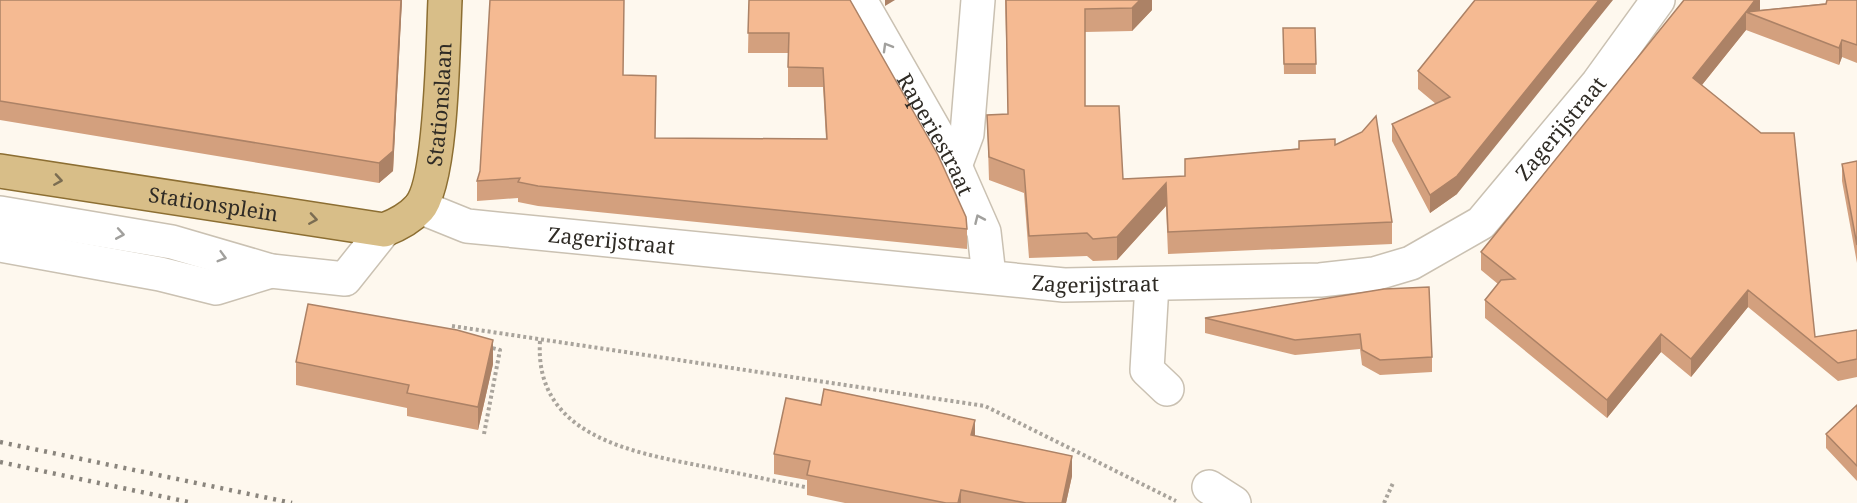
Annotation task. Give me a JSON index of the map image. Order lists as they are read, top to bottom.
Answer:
{
  "streets": {
    "main road": ["Stationslaan", "Stationsplein"],
    "street": ["Zagerijstraat", "Raperiestraat"]
  },
  "crossings": [
    ["Stationslaan", "Zagerijstraat"],
    ["Zagerijstraat", "Raperiestraat"]
  ],
  "one_way": ["Raperiestraat", "Stationsplein"]
}
